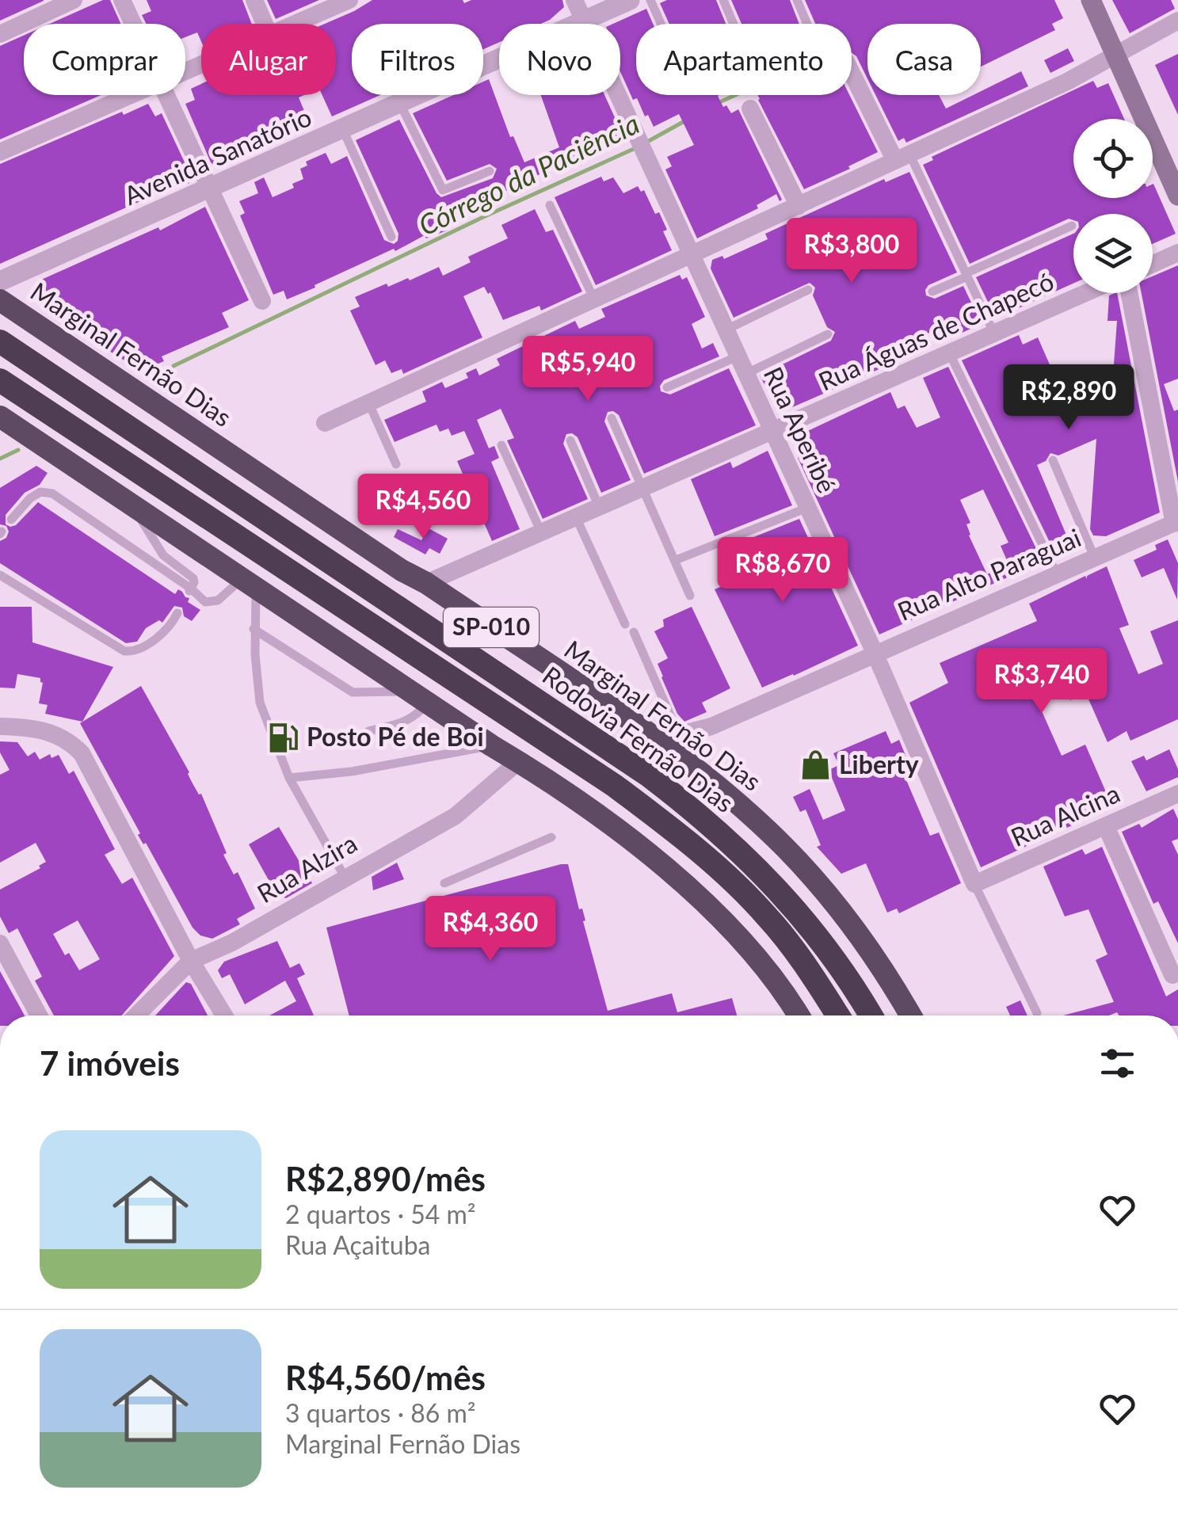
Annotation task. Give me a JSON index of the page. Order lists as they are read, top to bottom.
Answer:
{
  "streets": {
    "highway": ["Marginal Fernão Dias", "SP-010", "Rodovia Fernão Dias"],
    "street": [
      "Avenida Sanatório",
      "Rua Águas de Chapecó",
      "Rua Aperibé",
      "Rua Alto Paraguai",
      "Rua Alcina",
      "Rua Alzira"
    ]
  },
  "crossings": [
    ["Avenida Sanatório", "Rua Aperibé"],
    ["Rua Águas de Chapecó", "Marginal Fernão Dias"],
    ["Rua Águas de Chapecó", "Rua Aperibé"],
    ["Rua Aperibé", "Rua Alto Paraguai"],
    ["Rua Aperibé", "Rua Alcina"]
  ],
  "water": ["Córrego da Paciência"],
  "places": {
    "fuel station": ["Posto Pé de Boi"],
    "shop": ["Liberty"]
  },
  "page": {
    "chip": [
      "Comprar",
      "Alugar",
      "Filtros",
      "Novo",
      "Apartamento",
      "Casa"
    ],
    "price": [
      "R$3,800",
      "R$5,940",
      "R$2,890",
      "R$4,560",
      "R$8,670",
      "R$3,740",
      "R$4,360"
    ],
    "heading": "7 imóveis",
    "list": [
      {
        "name": "R$2,890/mês",
        "note": "2 quartos · 54 m² · Rua Açaituba"
      },
      {
        "name": "R$4,560/mês",
        "note": "3 quartos · 86 m² · Marginal Fernão Dias"
      }
    ]
  }
}
